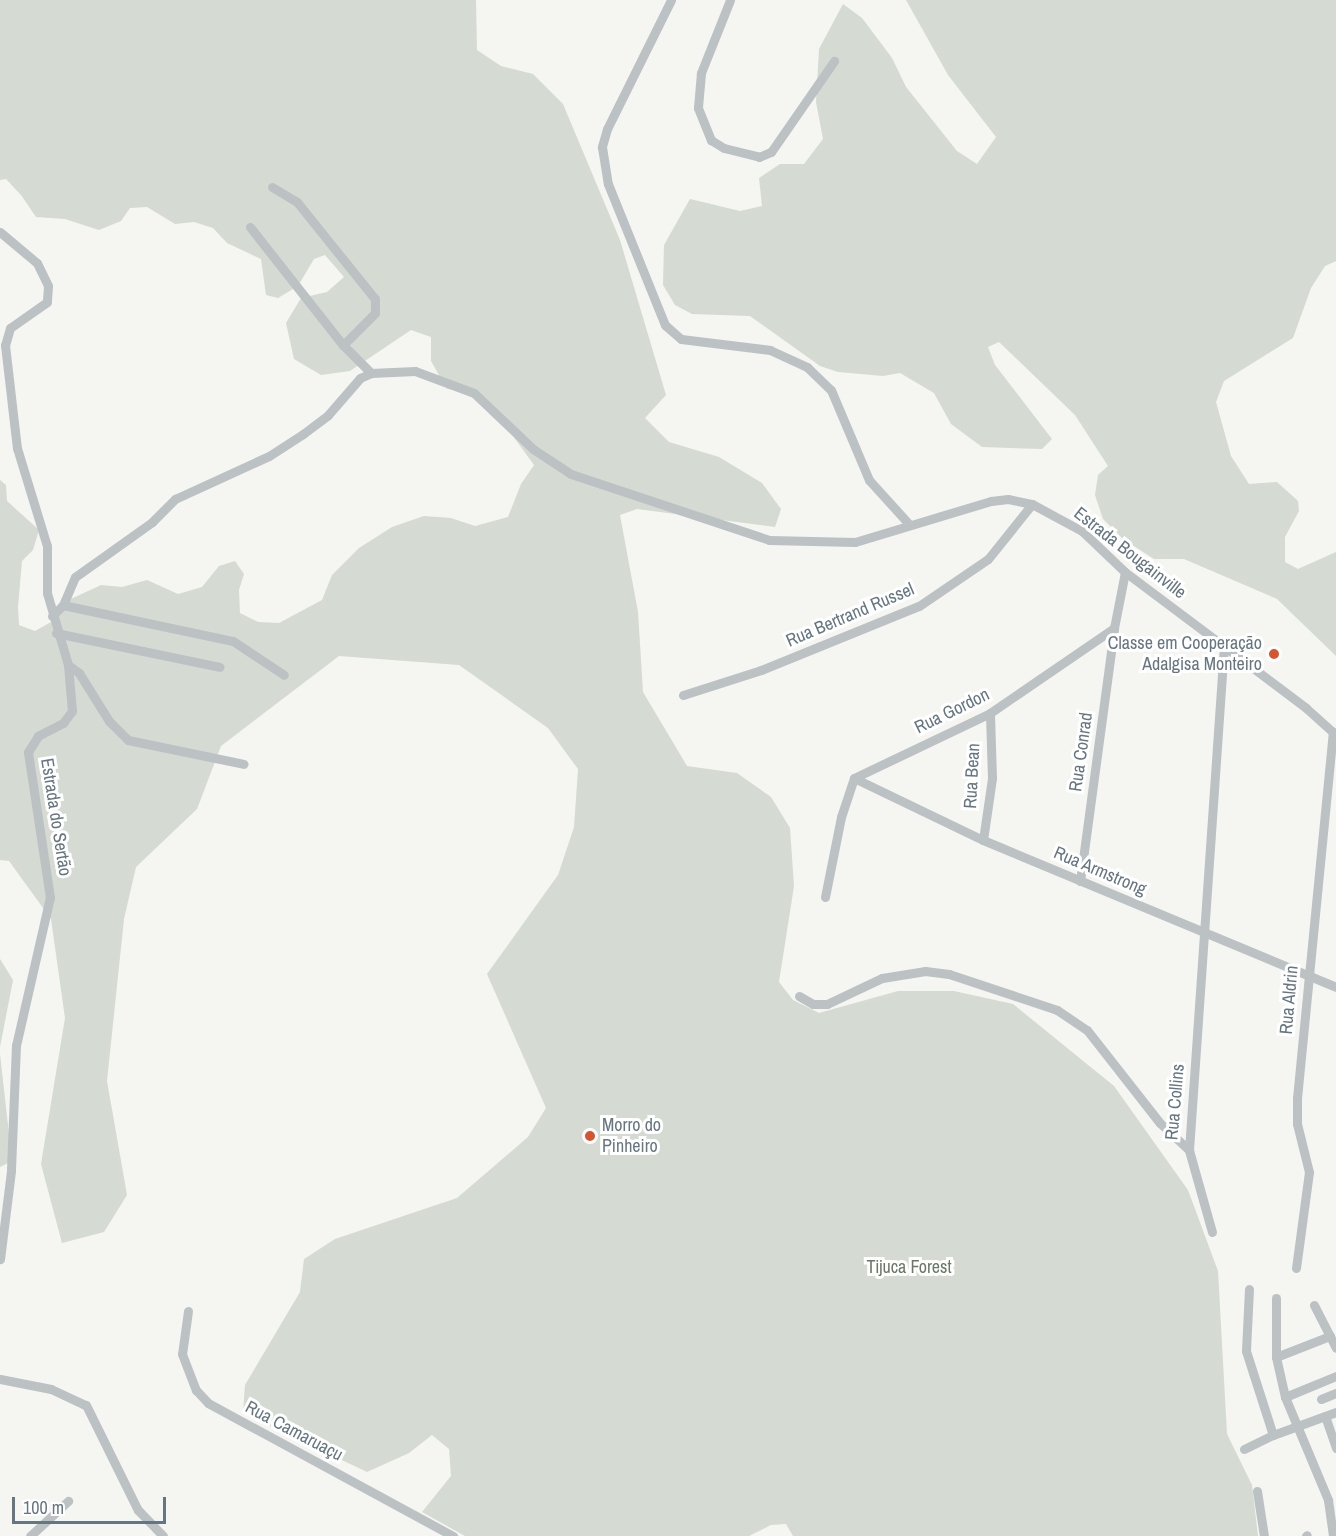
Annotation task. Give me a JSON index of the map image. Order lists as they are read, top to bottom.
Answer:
{
  "streets": {
    "street": [
      "Estrada Bougainville",
      "Rua Bertrand Russel",
      "Rua Gordon",
      "Rua Conrad",
      "Rua Bean",
      "Estrada do Sertão",
      "Rua Armstrong",
      "Rua Aldrin",
      "Rua Collins",
      "Rua Camaruaçu"
    ]
  },
  "crossings": [
    ["Estrada Bougainville", "Rua Bertrand Russel"],
    ["Estrada Bougainville", "Rua Aldrin"],
    ["Estrada Bougainville", "Rua Collins"],
    ["Rua Gordon", "Rua Conrad"],
    ["Rua Gordon", "Rua Bean"],
    ["Rua Gordon", "Rua Armstrong"],
    ["Rua Conrad", "Rua Armstrong"],
    ["Rua Bean", "Rua Armstrong"],
    ["Rua Armstrong", "Rua Aldrin"],
    ["Rua Armstrong", "Rua Collins"]
  ],
  "parks": ["Tijuca Forest"],
  "places": ["Classe em Cooperação Adalgisa Monteiro", "Morro do Pinheiro"],
  "scale_bar": "100 m"
}
